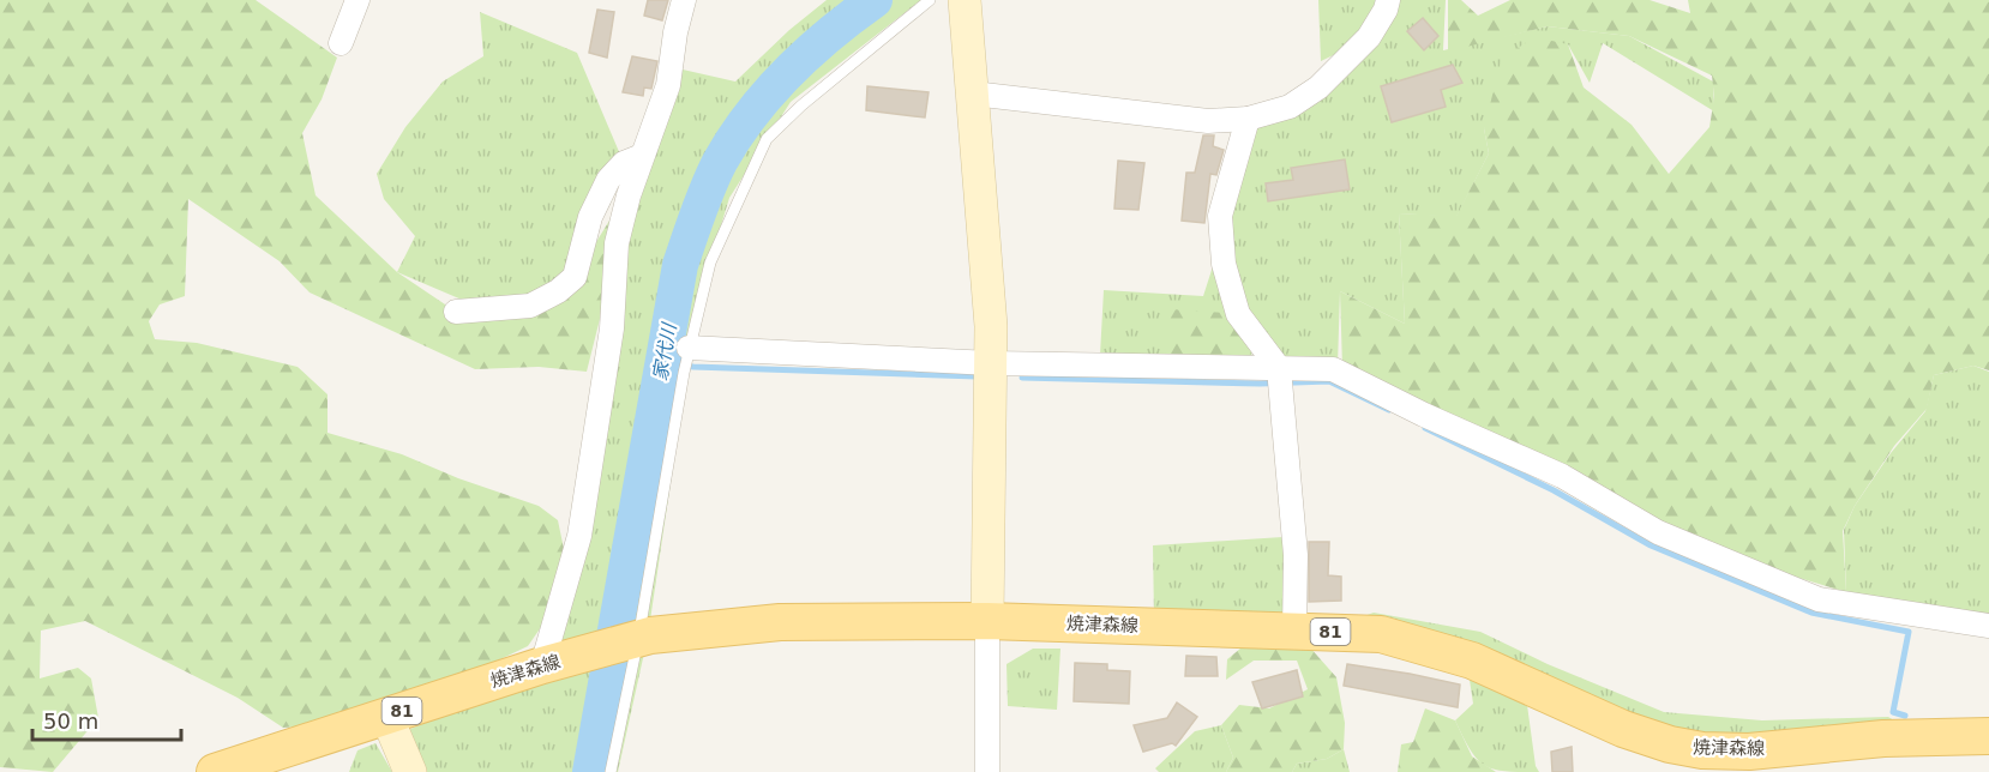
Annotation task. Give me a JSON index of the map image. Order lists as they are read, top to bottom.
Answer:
{
  "streets": {
    "main road": ["焼津森線", "81"]
  },
  "water": ["家代川"],
  "scale_bar": "50 m"
}
